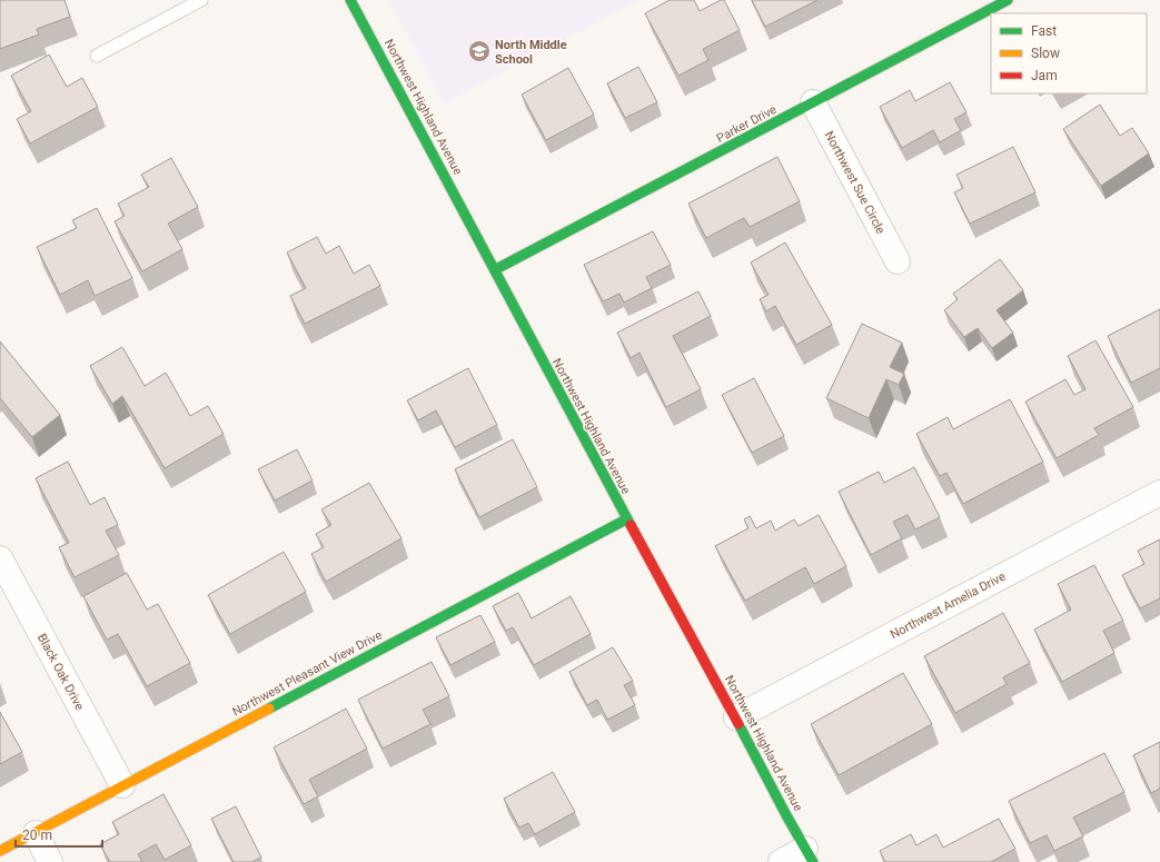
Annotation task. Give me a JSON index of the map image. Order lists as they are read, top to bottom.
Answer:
{
  "streets": {
    "street": [
      "Northwest Highland Avenue",
      "Parker Drive",
      "Northwest Sue Circle",
      "Northwest Amelia Drive",
      "Black Oak Drive",
      "Northwest Pleasant View Drive"
    ]
  },
  "crossings": [
    ["Northwest Highland Avenue", "Parker Drive"],
    ["Northwest Highland Avenue", "Northwest Amelia Drive"],
    ["Northwest Highland Avenue", "Northwest Pleasant View Drive"],
    ["Parker Drive", "Northwest Sue Circle"],
    ["Black Oak Drive", "Northwest Pleasant View Drive"]
  ],
  "places": {
    "school or university": ["North Middle School"]
  },
  "legend": ["Fast", "Slow", "Jam"],
  "scale_bar": "20 m"
}
